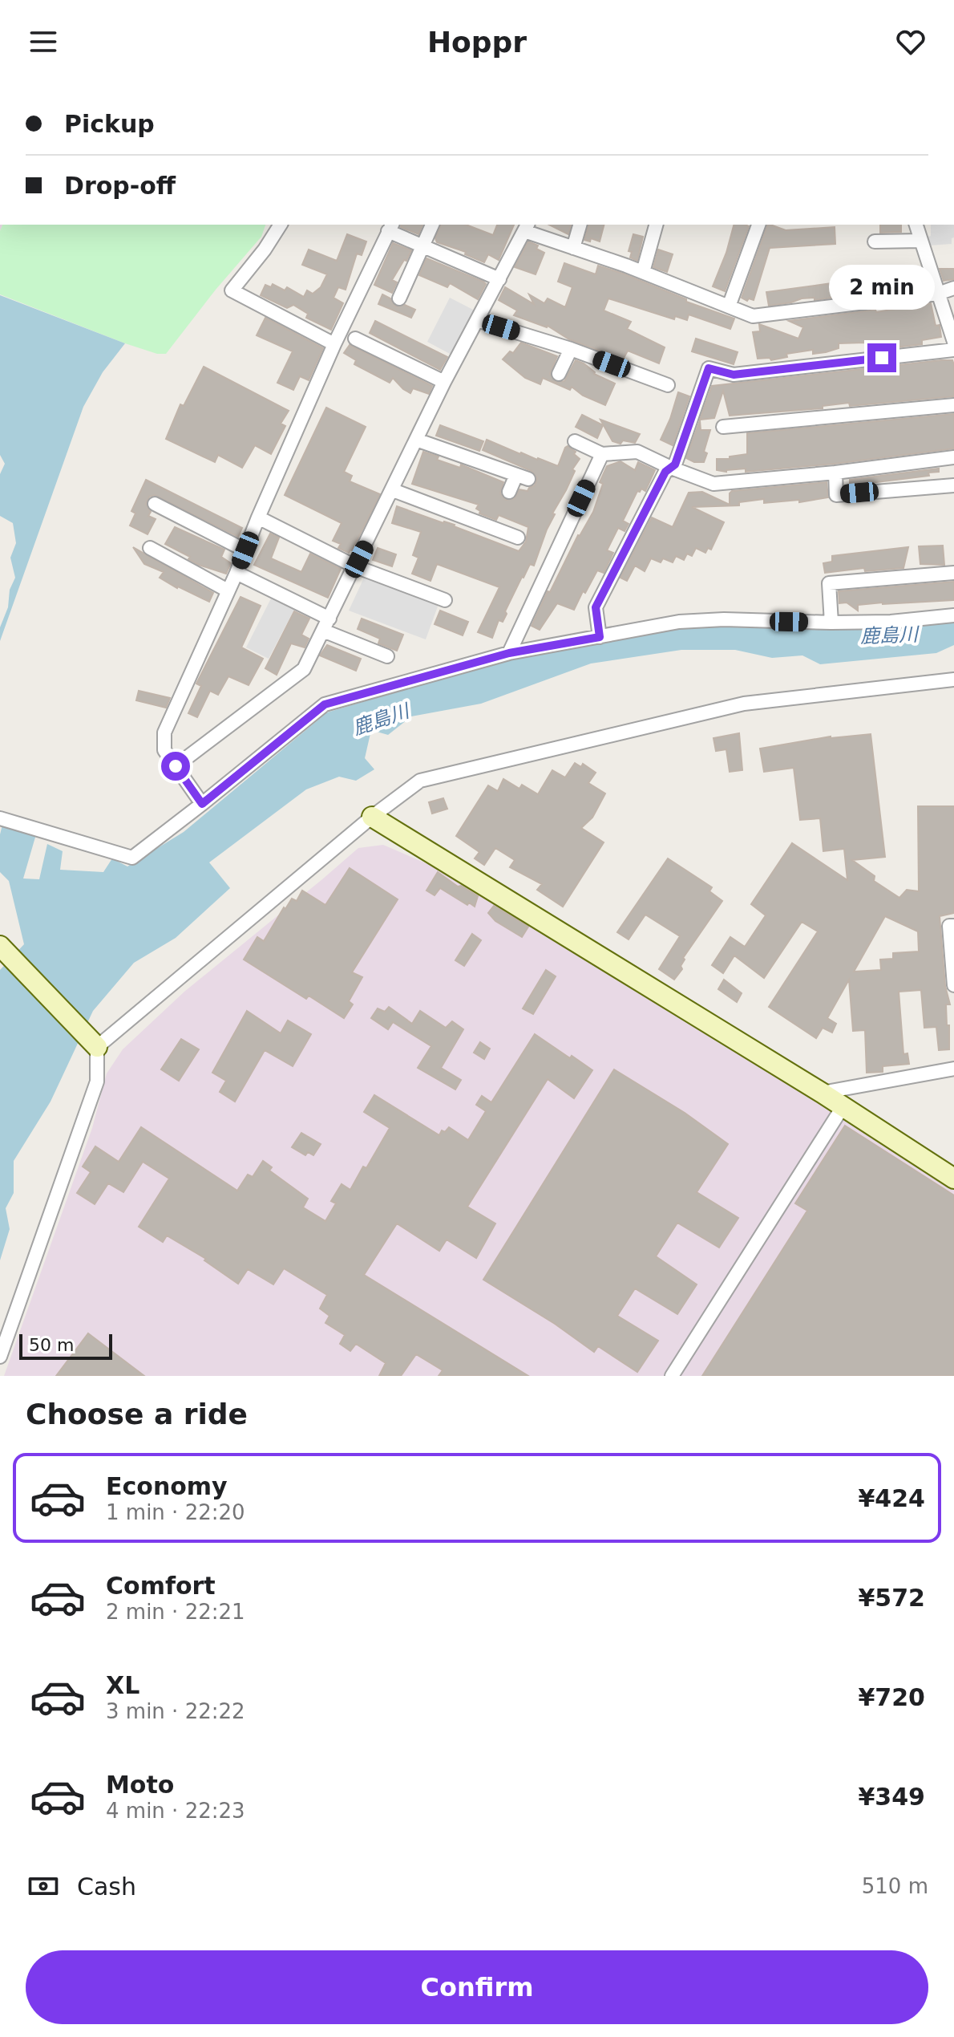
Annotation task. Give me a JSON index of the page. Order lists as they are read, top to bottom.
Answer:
{
  "water": ["鹿島川"],
  "scale_bar": "50 m",
  "page": {
    "header": "Hoppr",
    "banner": ["Pickup", "Drop-off"],
    "bubble": "2 min",
    "scale": "50 m",
    "heading": "Choose a ride",
    "list": [
      {
        "name": "Economy",
        "note": "1 min · 22:20",
        "value": "¥424"
      },
      {
        "name": "Comfort",
        "note": "2 min · 22:21",
        "value": "¥572"
      },
      {
        "name": "XL",
        "note": "3 min · 22:22",
        "value": "¥720"
      },
      {
        "name": "Moto",
        "note": "4 min · 22:23",
        "value": "¥349"
      }
    ],
    "pay": ["Cash", "510 m"],
    "buttons": "Confirm"
  }
}
